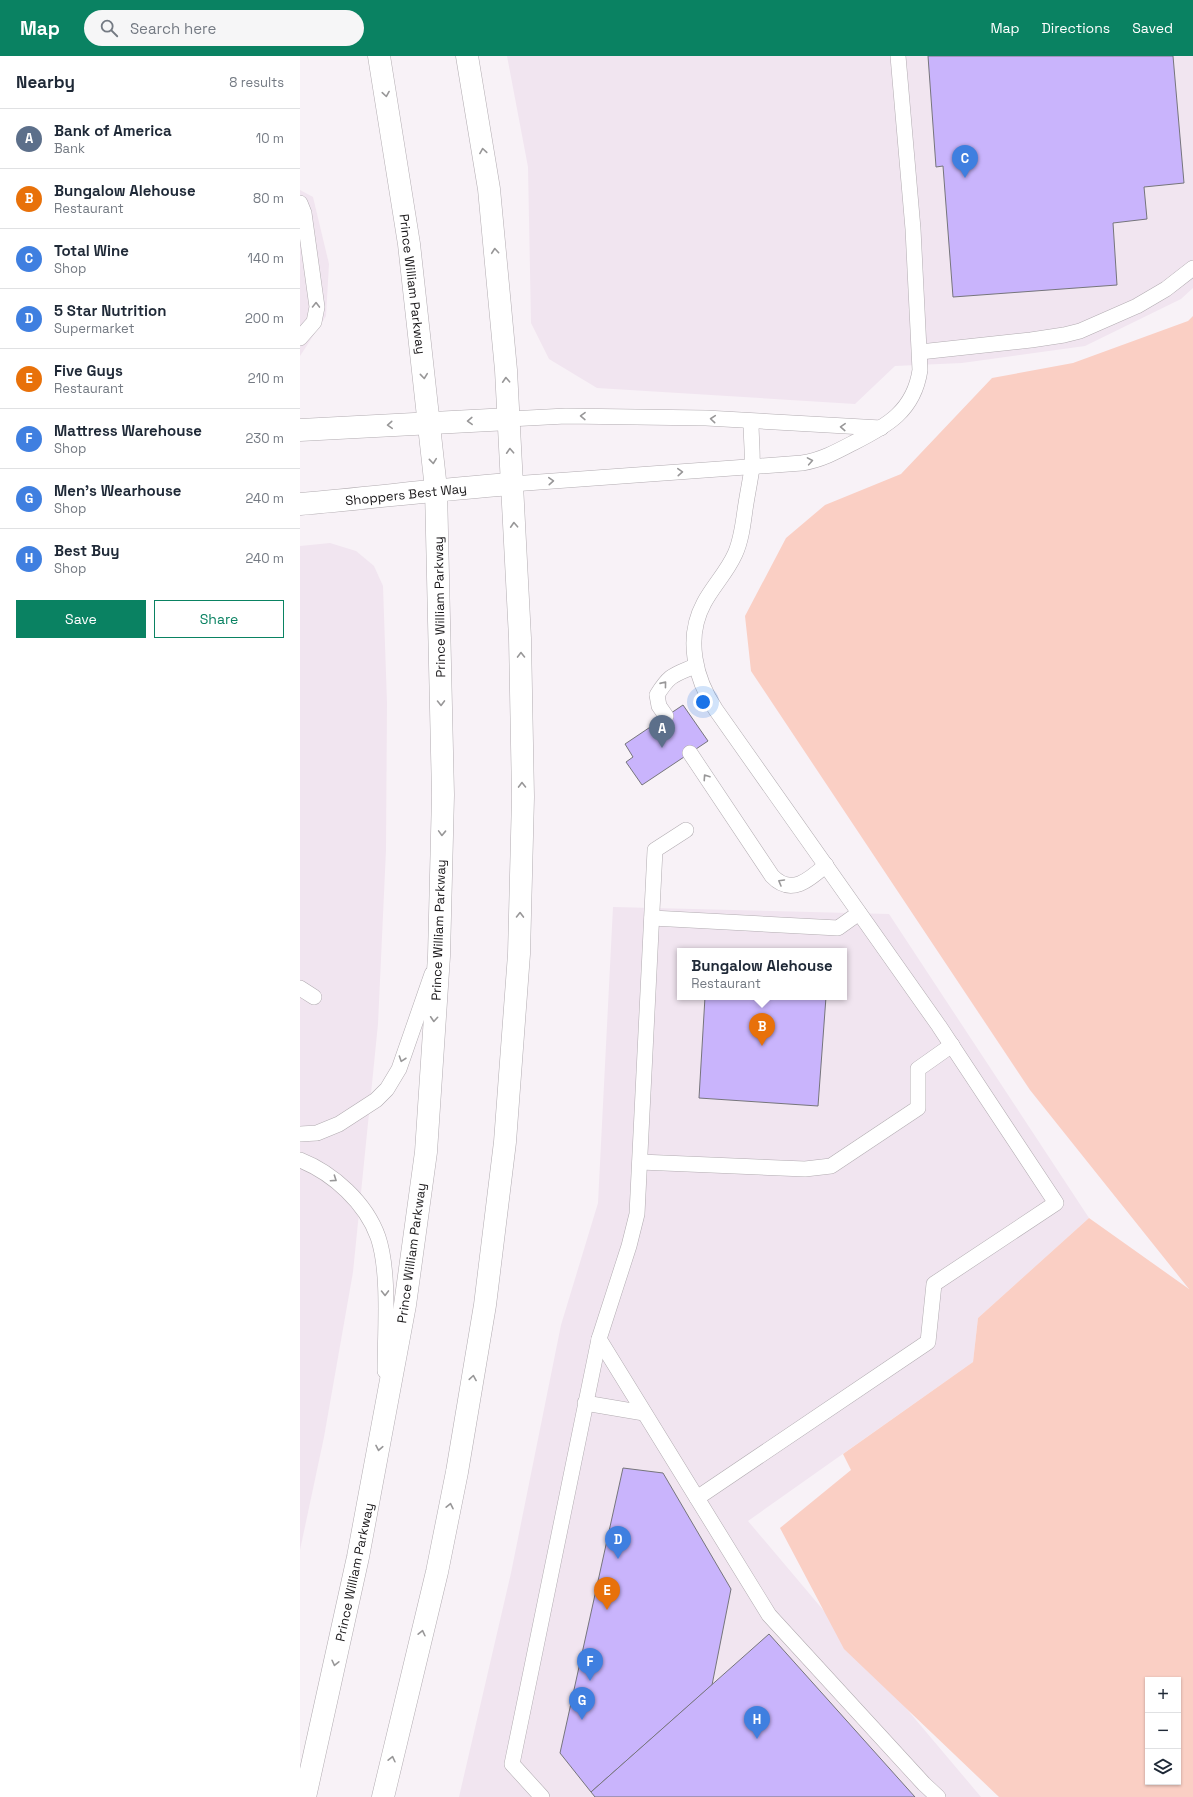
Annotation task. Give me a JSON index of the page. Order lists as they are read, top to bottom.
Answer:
{
  "streets": {
    "main road": ["Prince William Parkway", "Shoppers Best Way"]
  },
  "crossings": [
    ["Prince William Parkway", "Shoppers Best Way"]
  ],
  "page": {
    "header": "Map",
    "search": "Search here",
    "nav": ["Map", "Directions", "Saved"],
    "heading": ["Nearby", "8 results"],
    "list": [
      {
        "mark": "A",
        "name": "Bank of America",
        "note": "Bank",
        "value": "10 m"
      },
      {
        "mark": "B",
        "name": "Bungalow Alehouse",
        "note": "Restaurant",
        "value": "80 m"
      },
      {
        "mark": "C",
        "name": "Total Wine",
        "note": "Shop",
        "value": "140 m"
      },
      {
        "mark": "D",
        "name": "5 Star Nutrition",
        "note": "Supermarket",
        "value": "200 m"
      },
      {
        "mark": "E",
        "name": "Five Guys",
        "note": "Restaurant",
        "value": "210 m"
      },
      {
        "mark": "F",
        "name": "Mattress Warehouse",
        "note": "Shop",
        "value": "230 m"
      },
      {
        "mark": "G",
        "name": "Men's Wearhouse",
        "note": "Shop",
        "value": "240 m"
      },
      {
        "mark": "H",
        "name": "Best Buy",
        "note": "Shop",
        "value": "240 m"
      }
    ],
    "pins": [
      "C",
      "A",
      "B",
      "D",
      "E",
      "F",
      "G",
      "H"
    ],
    "buttons": ["Save", "Share"],
    "popup": ["Bungalow Alehouse", "Restaurant"],
    "map_buttons": ["+", "−"]
  }
}
